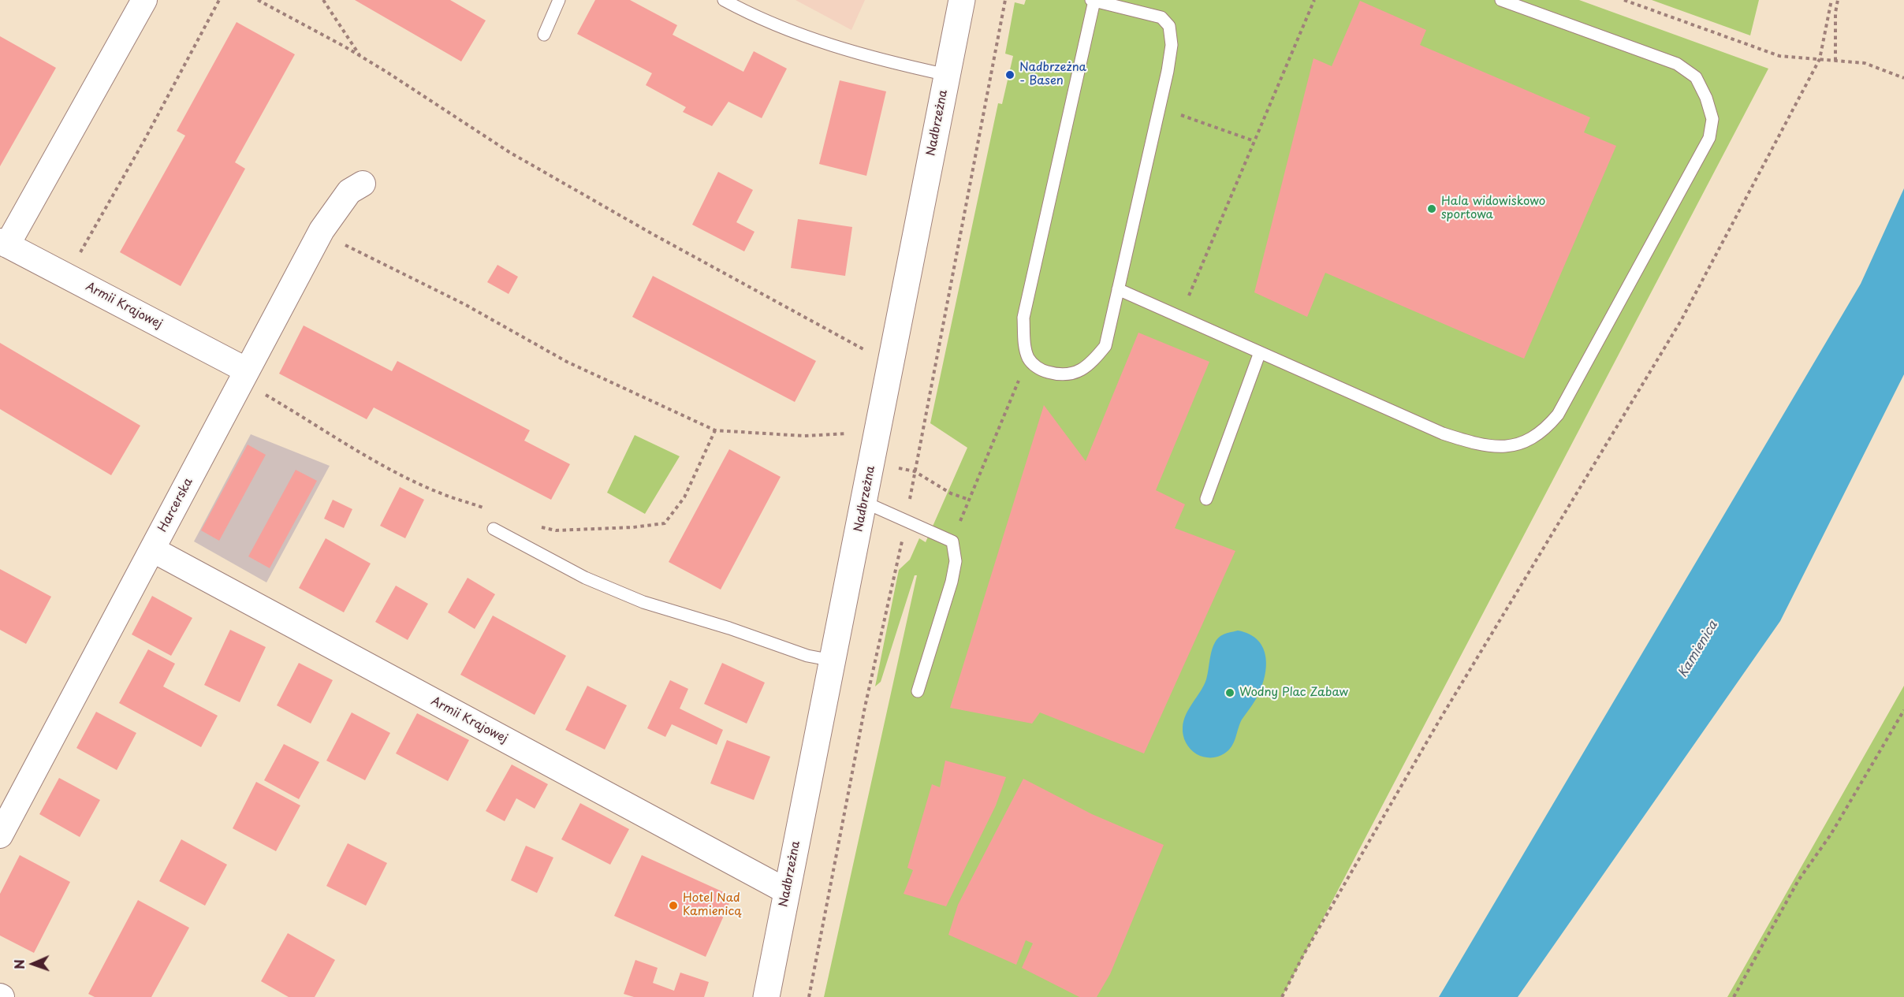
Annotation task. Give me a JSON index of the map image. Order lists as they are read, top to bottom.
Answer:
{
  "streets": {
    "street": ["Nadbrzeżna", "Armii Krajowej", "Harcerska"]
  },
  "crossings": [
    ["Nadbrzeżna", "Armii Krajowej"],
    ["Armii Krajowej", "Harcerska"]
  ],
  "water": ["Kamienica"],
  "places": [
    "Nadbrzeżna - Basen",
    "Hala widowiskowo sportowa",
    "Wodny Plac Zabaw",
    "Hotel Nad Kamienicą"
  ],
  "north": "left"
}
